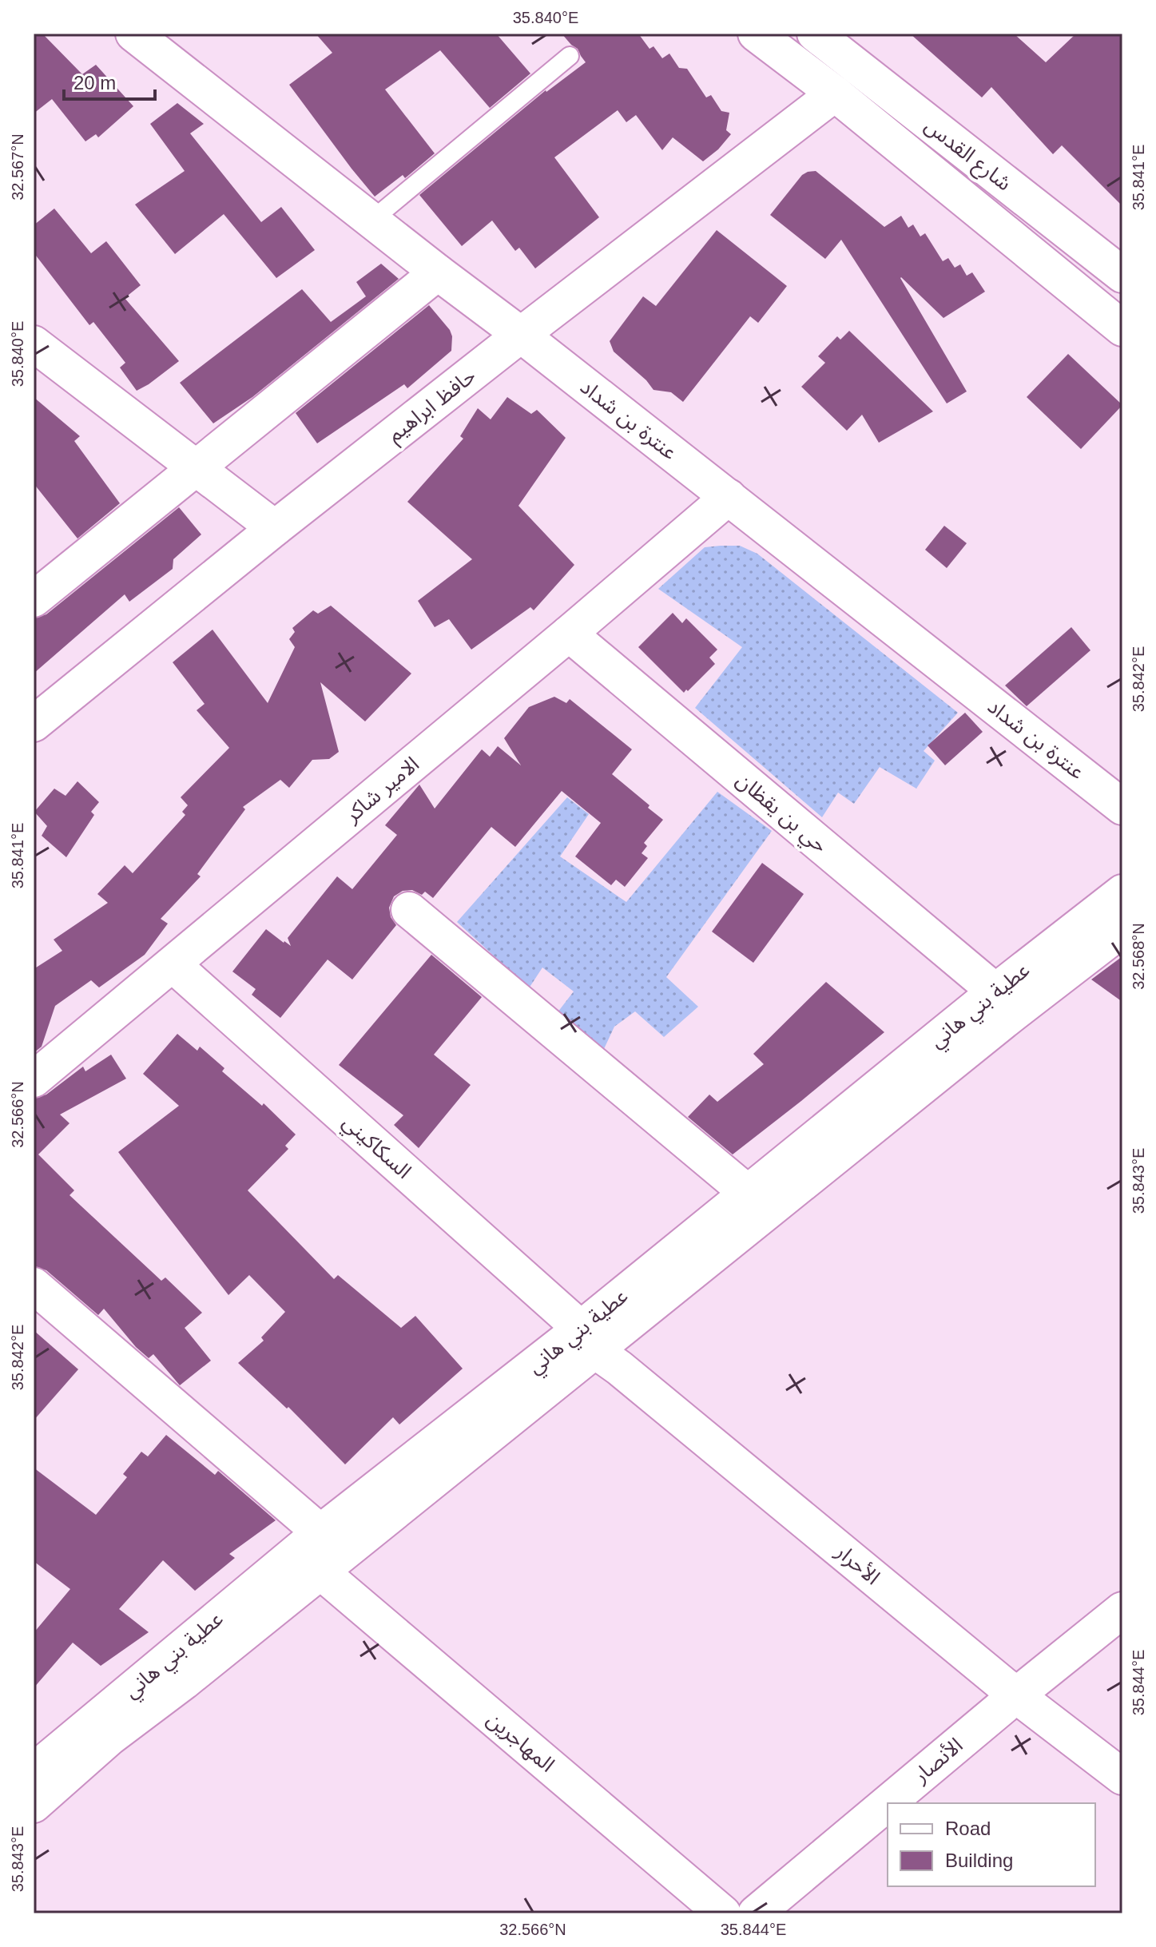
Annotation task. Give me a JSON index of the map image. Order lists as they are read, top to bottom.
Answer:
{
  "streets": {
    "street": [
      "شارع القدس",
      "حافظ ابراهيم",
      "عنترة بن شداد",
      "الامير شاكر",
      "حي بن يقظان",
      "عطية بني هاني",
      "السكاكيني",
      "الأحرار",
      "المهاجرين",
      "الأنصار"
    ]
  },
  "crossings": [
    ["حافظ ابراهيم", "عنترة بن شداد"],
    ["عنترة بن شداد", "الامير شاكر"],
    ["الامير شاكر", "حي بن يقظان"],
    ["الامير شاكر", "السكاكيني"],
    ["حي بن يقظان", "عطية بني هاني"],
    ["عطية بني هاني", "السكاكيني"],
    ["عطية بني هاني", "الأحرار"],
    ["السكاكيني", "الأحرار"],
    ["الأحرار", "الأنصار"]
  ],
  "legend": ["Road", "Building"],
  "scale_bar": "20 m",
  "coordinates": [
    "35.840°E",
    "32.567°N",
    "35.841°E",
    "35.842°E",
    "32.568°N",
    "32.566°N",
    "35.843°E",
    "35.844°E"
  ]
}
